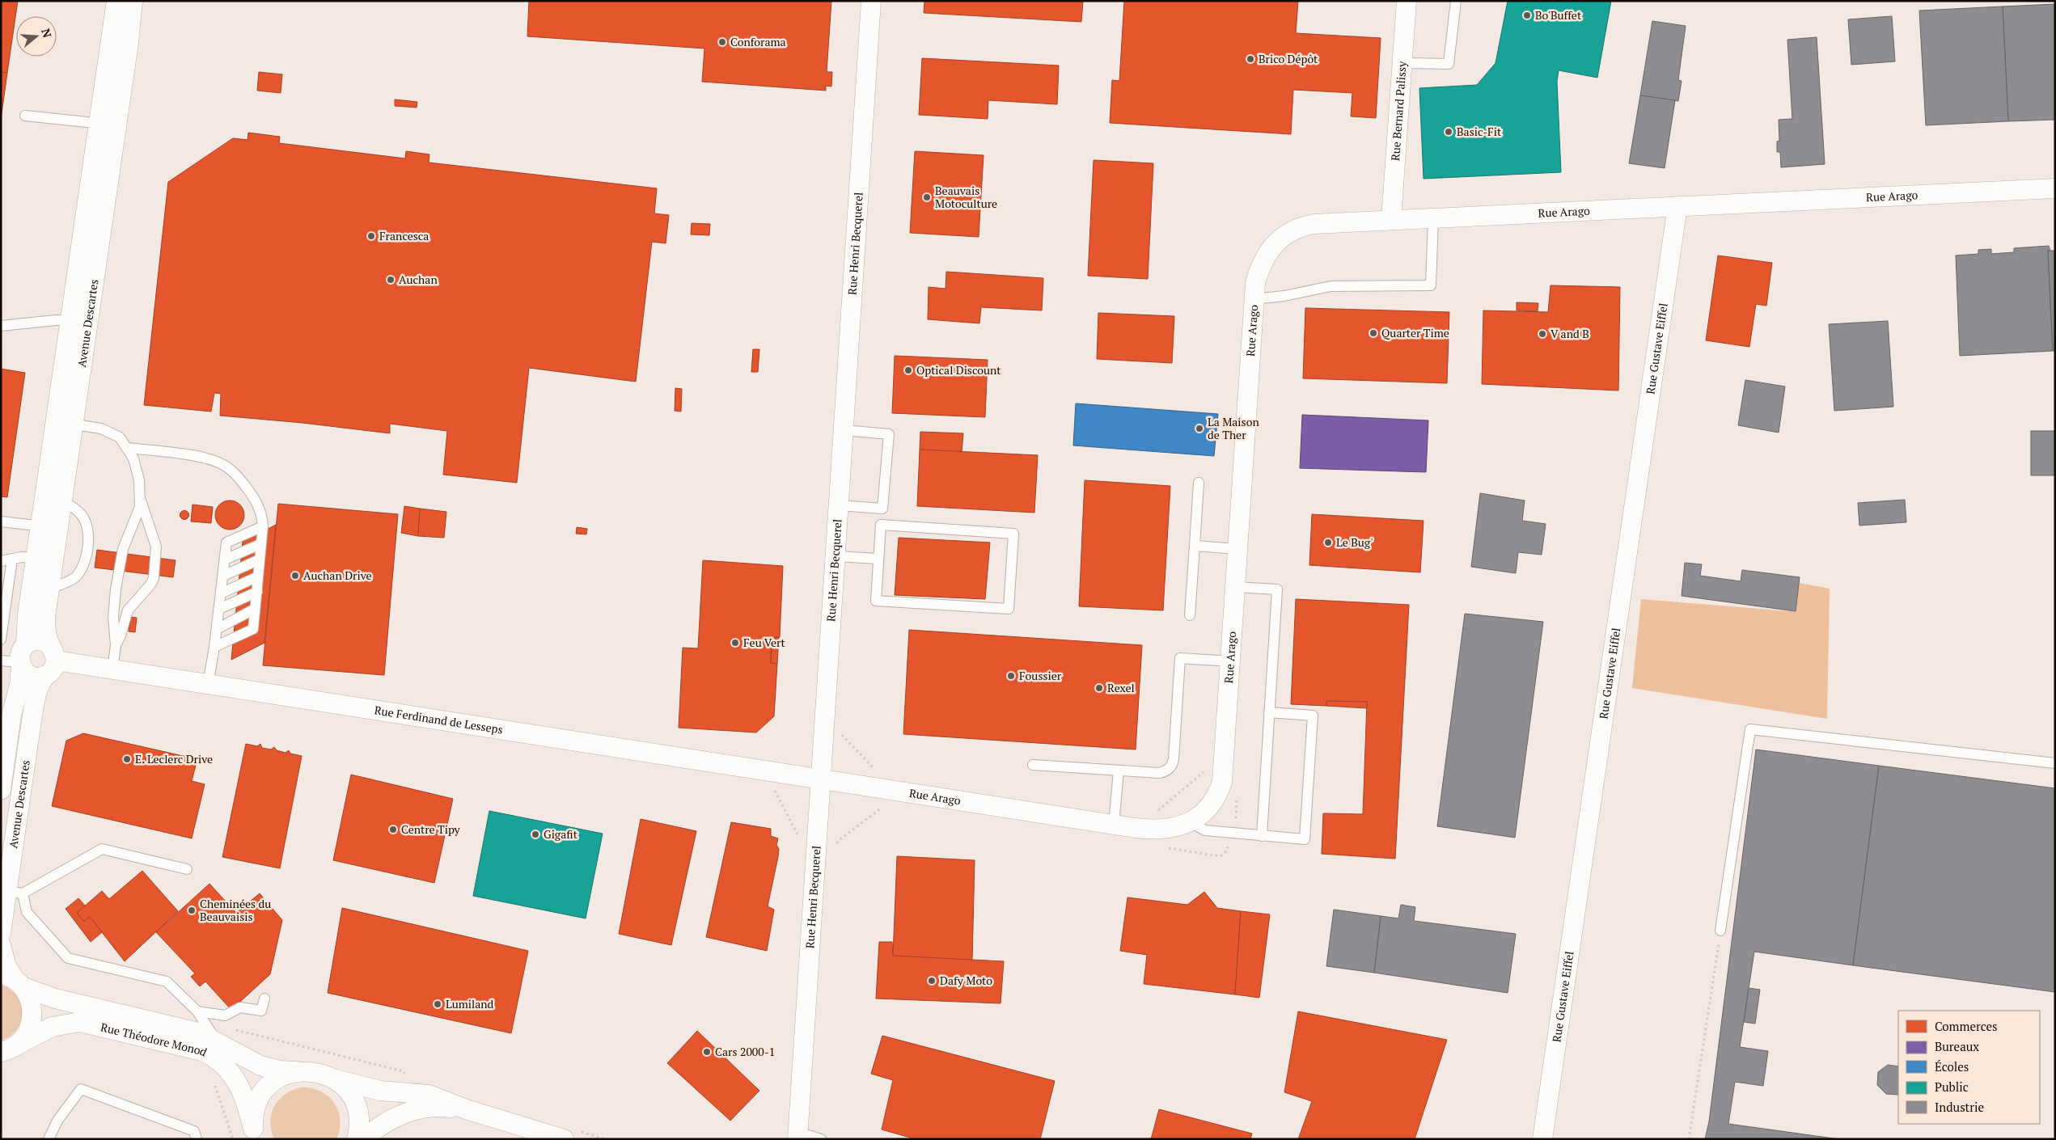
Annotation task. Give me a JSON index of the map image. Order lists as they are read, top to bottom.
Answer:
{
  "streets": {
    "street": [
      "Rue Bernard Palissy",
      "Rue Arago",
      "Rue Henri Becquerel",
      "Avenue Descartes",
      "Rue Gustave Eiffel",
      "Rue Ferdinand de Lesseps",
      "Rue Théodore Monod"
    ]
  },
  "crossings": [
    ["Rue Bernard Palissy", "Rue Arago"],
    ["Rue Arago", "Rue Henri Becquerel"],
    ["Rue Arago", "Rue Gustave Eiffel"],
    ["Rue Arago", "Rue Ferdinand de Lesseps"],
    ["Rue Henri Becquerel", "Rue Ferdinand de Lesseps"],
    ["Avenue Descartes", "Rue Ferdinand de Lesseps"]
  ],
  "places": [
    "Bo'Buffet",
    "Conforama",
    "Brico Dépôt",
    "Basic-Fit",
    "Beauvais Motoculture",
    "Francesca",
    "Auchan",
    "Quarter Time",
    "V and B",
    "Optical Discount",
    "La Maison de Ther",
    "Le Bug'",
    "Auchan Drive",
    "Feu Vert",
    "Foussier",
    "Rexel",
    "E. Leclerc Drive",
    "Centre Tipy",
    "Gigafit",
    "Cheminées du Beauvaisis",
    "Dafy Moto",
    "Lumiland",
    "Cars 2000-1"
  ],
  "legend": [
    "Commerces",
    "Bureaux",
    "Écoles",
    "Public",
    "Industrie"
  ],
  "north": "right"
}
